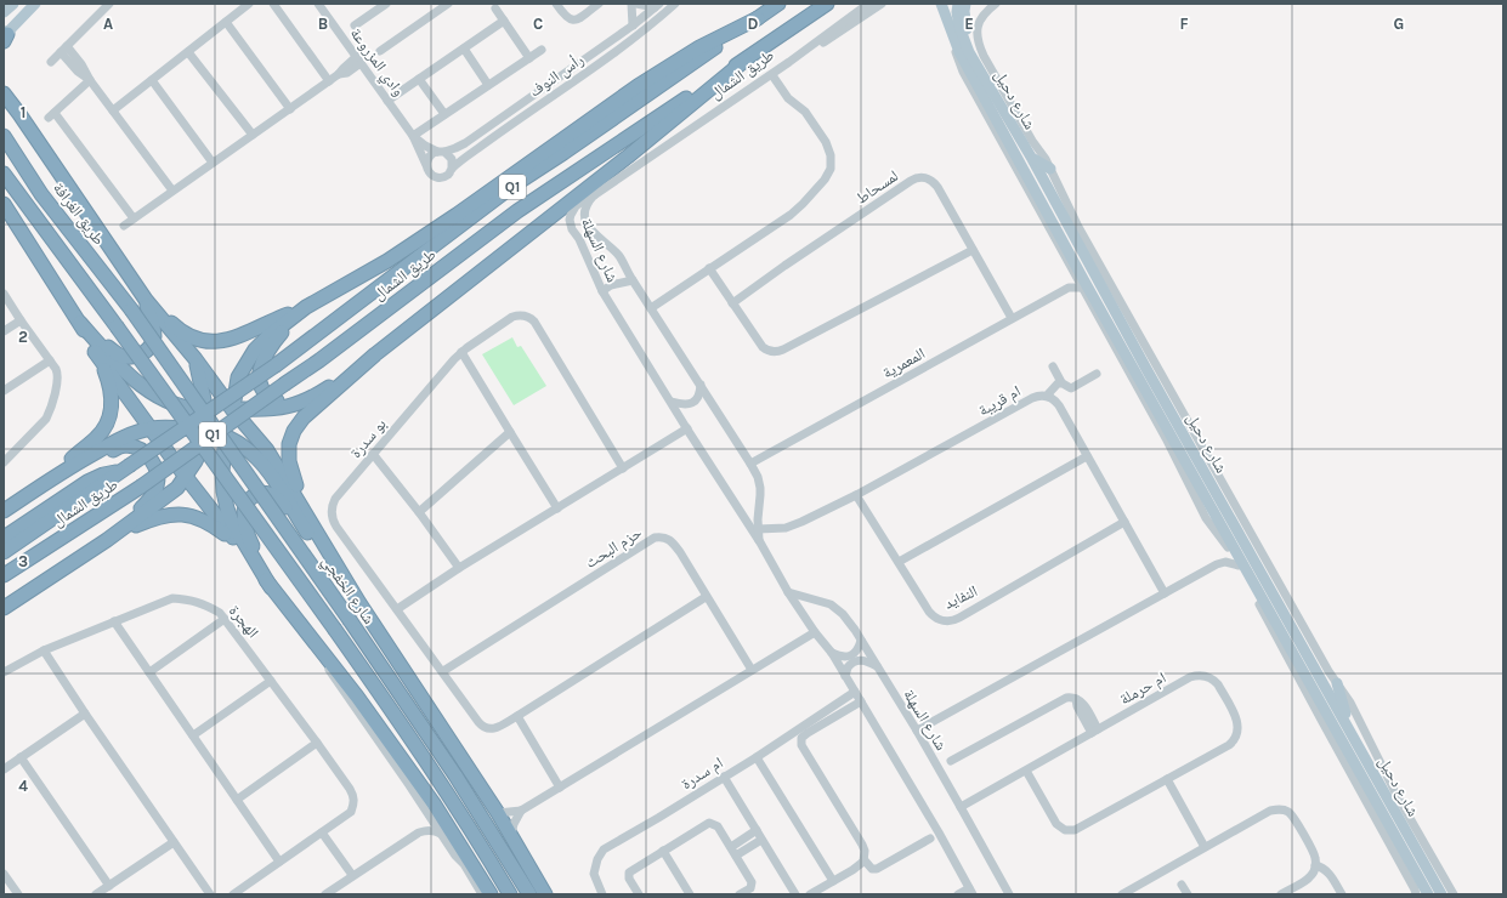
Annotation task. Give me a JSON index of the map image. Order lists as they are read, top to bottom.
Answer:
{
  "streets": {
    "highway": [
      "طريق الشمال",
      "Q1",
      "طريق الغرافة",
      "شارع الخفجي"
    ],
    "main road": ["شارع دحيل"],
    "street": [
      "وادي المزروعة",
      "رأس النوف",
      "لمسحاط",
      "شارع السهلة",
      "المعمرية",
      "ام قريبة",
      "بو سدرة",
      "حزم البحث",
      "النفايد",
      "الهجرة",
      "ام حرملة",
      "ام سدرة"
    ]
  },
  "crossings": [
    ["وادي المزروعة", "رأس النوف"],
    ["طريق الشمال", "شارع السهلة"],
    ["شارع دحيل", "المعمرية"],
    ["لمسحاط", "المعمرية"],
    ["طريق الغرافة", "شارع الخفجي"],
    ["شارع السهلة", "المعمرية"],
    ["شارع السهلة", "ام قريبة"],
    ["شارع السهلة", "ام حرملة"],
    ["شارع السهلة", "ام سدرة"],
    ["ام قريبة", "النفايد"],
    ["بو سدرة", "حزم البحث"]
  ],
  "grid": {
    "columns": [
      "A",
      "B",
      "C",
      "D",
      "E",
      "F",
      "G"
    ],
    "rows": [
      "1",
      "2",
      "3",
      "4"
    ]
  }
}
